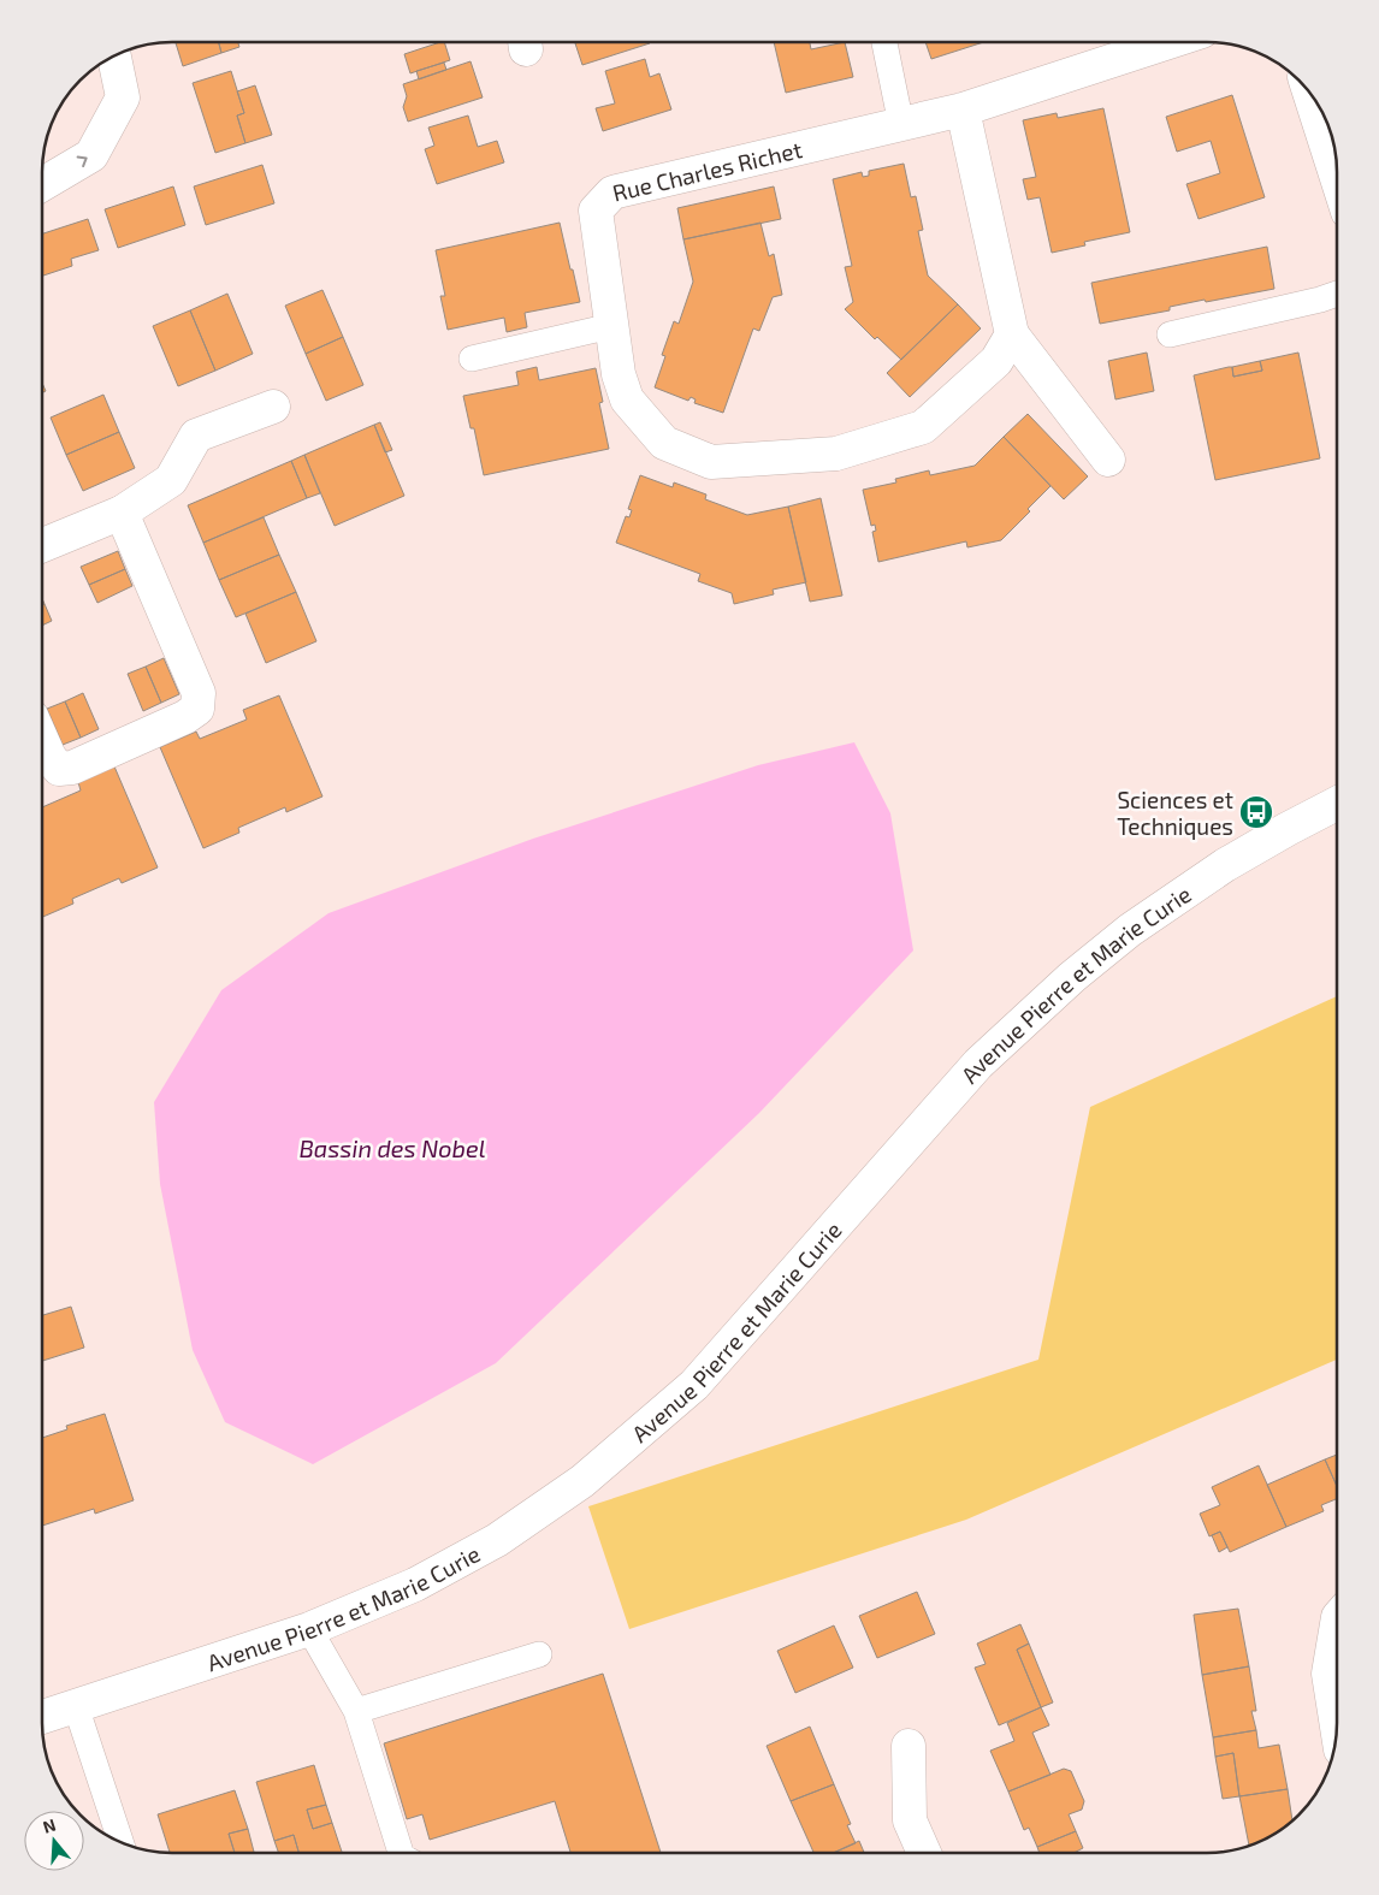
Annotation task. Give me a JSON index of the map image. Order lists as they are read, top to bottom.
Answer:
{
  "streets": {
    "street": ["Rue Charles Richet", "Avenue Pierre et Marie Curie"]
  },
  "water": ["Bassin des Nobel"],
  "places": {
    "bus stop": ["Sciences et Techniques"]
  },
  "north": "top"
}
